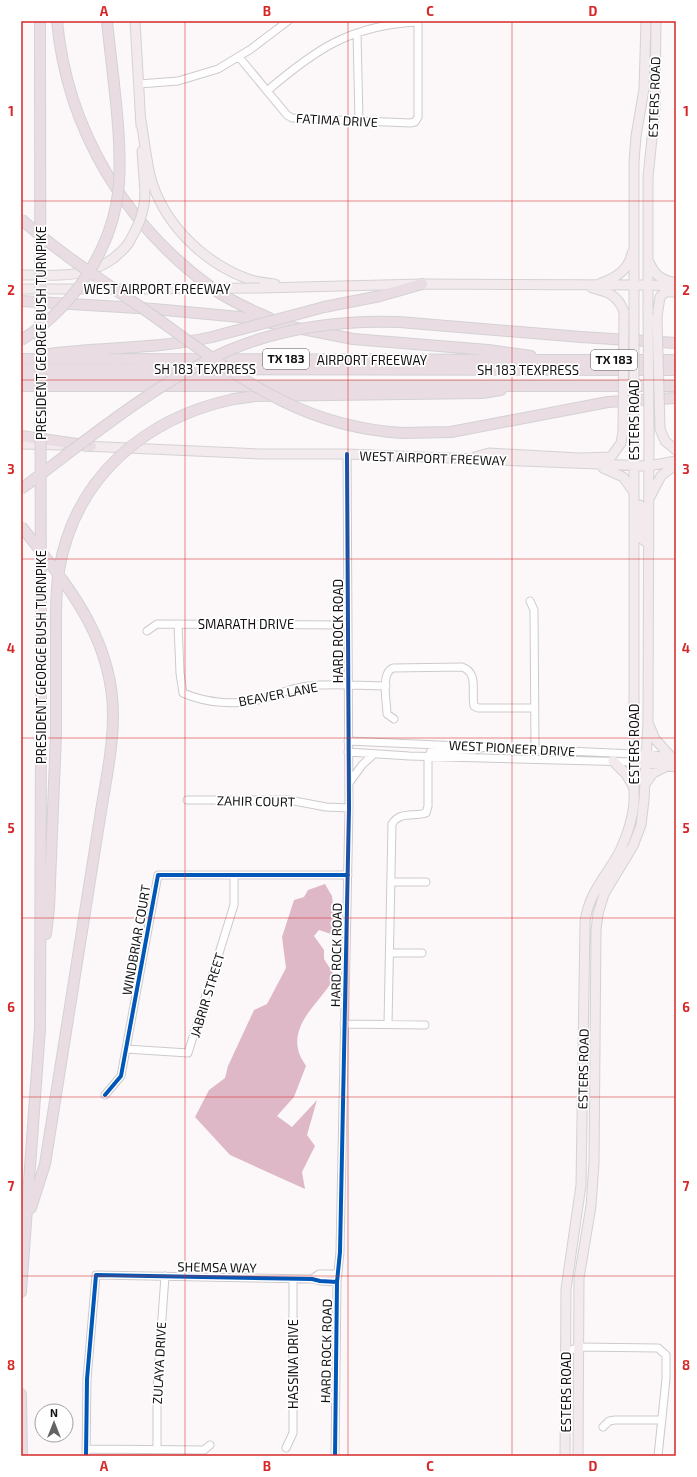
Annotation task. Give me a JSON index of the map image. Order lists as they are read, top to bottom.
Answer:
{
  "streets": {
    "highway": [
      "PRESIDENT GEORGE BUSH TURNPIKE",
      "TX 183",
      "AIRPORT FREEWAY",
      "SH 183 TEXPRESS"
    ],
    "main road": ["ESTERS ROAD", "WEST AIRPORT FREEWAY", "WEST PIONEER DRIVE"],
    "street": [
      "FATIMA DRIVE",
      "SMARATH DRIVE",
      "HARD ROCK ROAD",
      "BEAVER LANE",
      "ZAHIR COURT",
      "WINDBRIAR COURT",
      "JABRIR STREET",
      "SHEMSA WAY",
      "ZULAYA DRIVE",
      "HASSINA DRIVE"
    ]
  },
  "crossings": [
    ["ESTERS ROAD", "WEST AIRPORT FREEWAY"],
    ["ESTERS ROAD", "WEST PIONEER DRIVE"],
    ["WEST AIRPORT FREEWAY", "HARD ROCK ROAD"],
    ["SMARATH DRIVE", "HARD ROCK ROAD"],
    ["SMARATH DRIVE", "BEAVER LANE"],
    ["HARD ROCK ROAD", "BEAVER LANE"],
    ["HARD ROCK ROAD", "WEST PIONEER DRIVE"],
    ["HARD ROCK ROAD", "ZAHIR COURT"],
    ["HARD ROCK ROAD", "WINDBRIAR COURT"],
    ["HARD ROCK ROAD", "SHEMSA WAY"],
    ["WINDBRIAR COURT", "JABRIR STREET"],
    ["SHEMSA WAY", "ZULAYA DRIVE"],
    ["SHEMSA WAY", "HASSINA DRIVE"]
  ],
  "north": "top",
  "grid": {
    "columns": [
      "A",
      "B",
      "C",
      "D"
    ],
    "rows": [
      "1",
      "2",
      "3",
      "4",
      "5",
      "6",
      "7",
      "8"
    ]
  }
}
